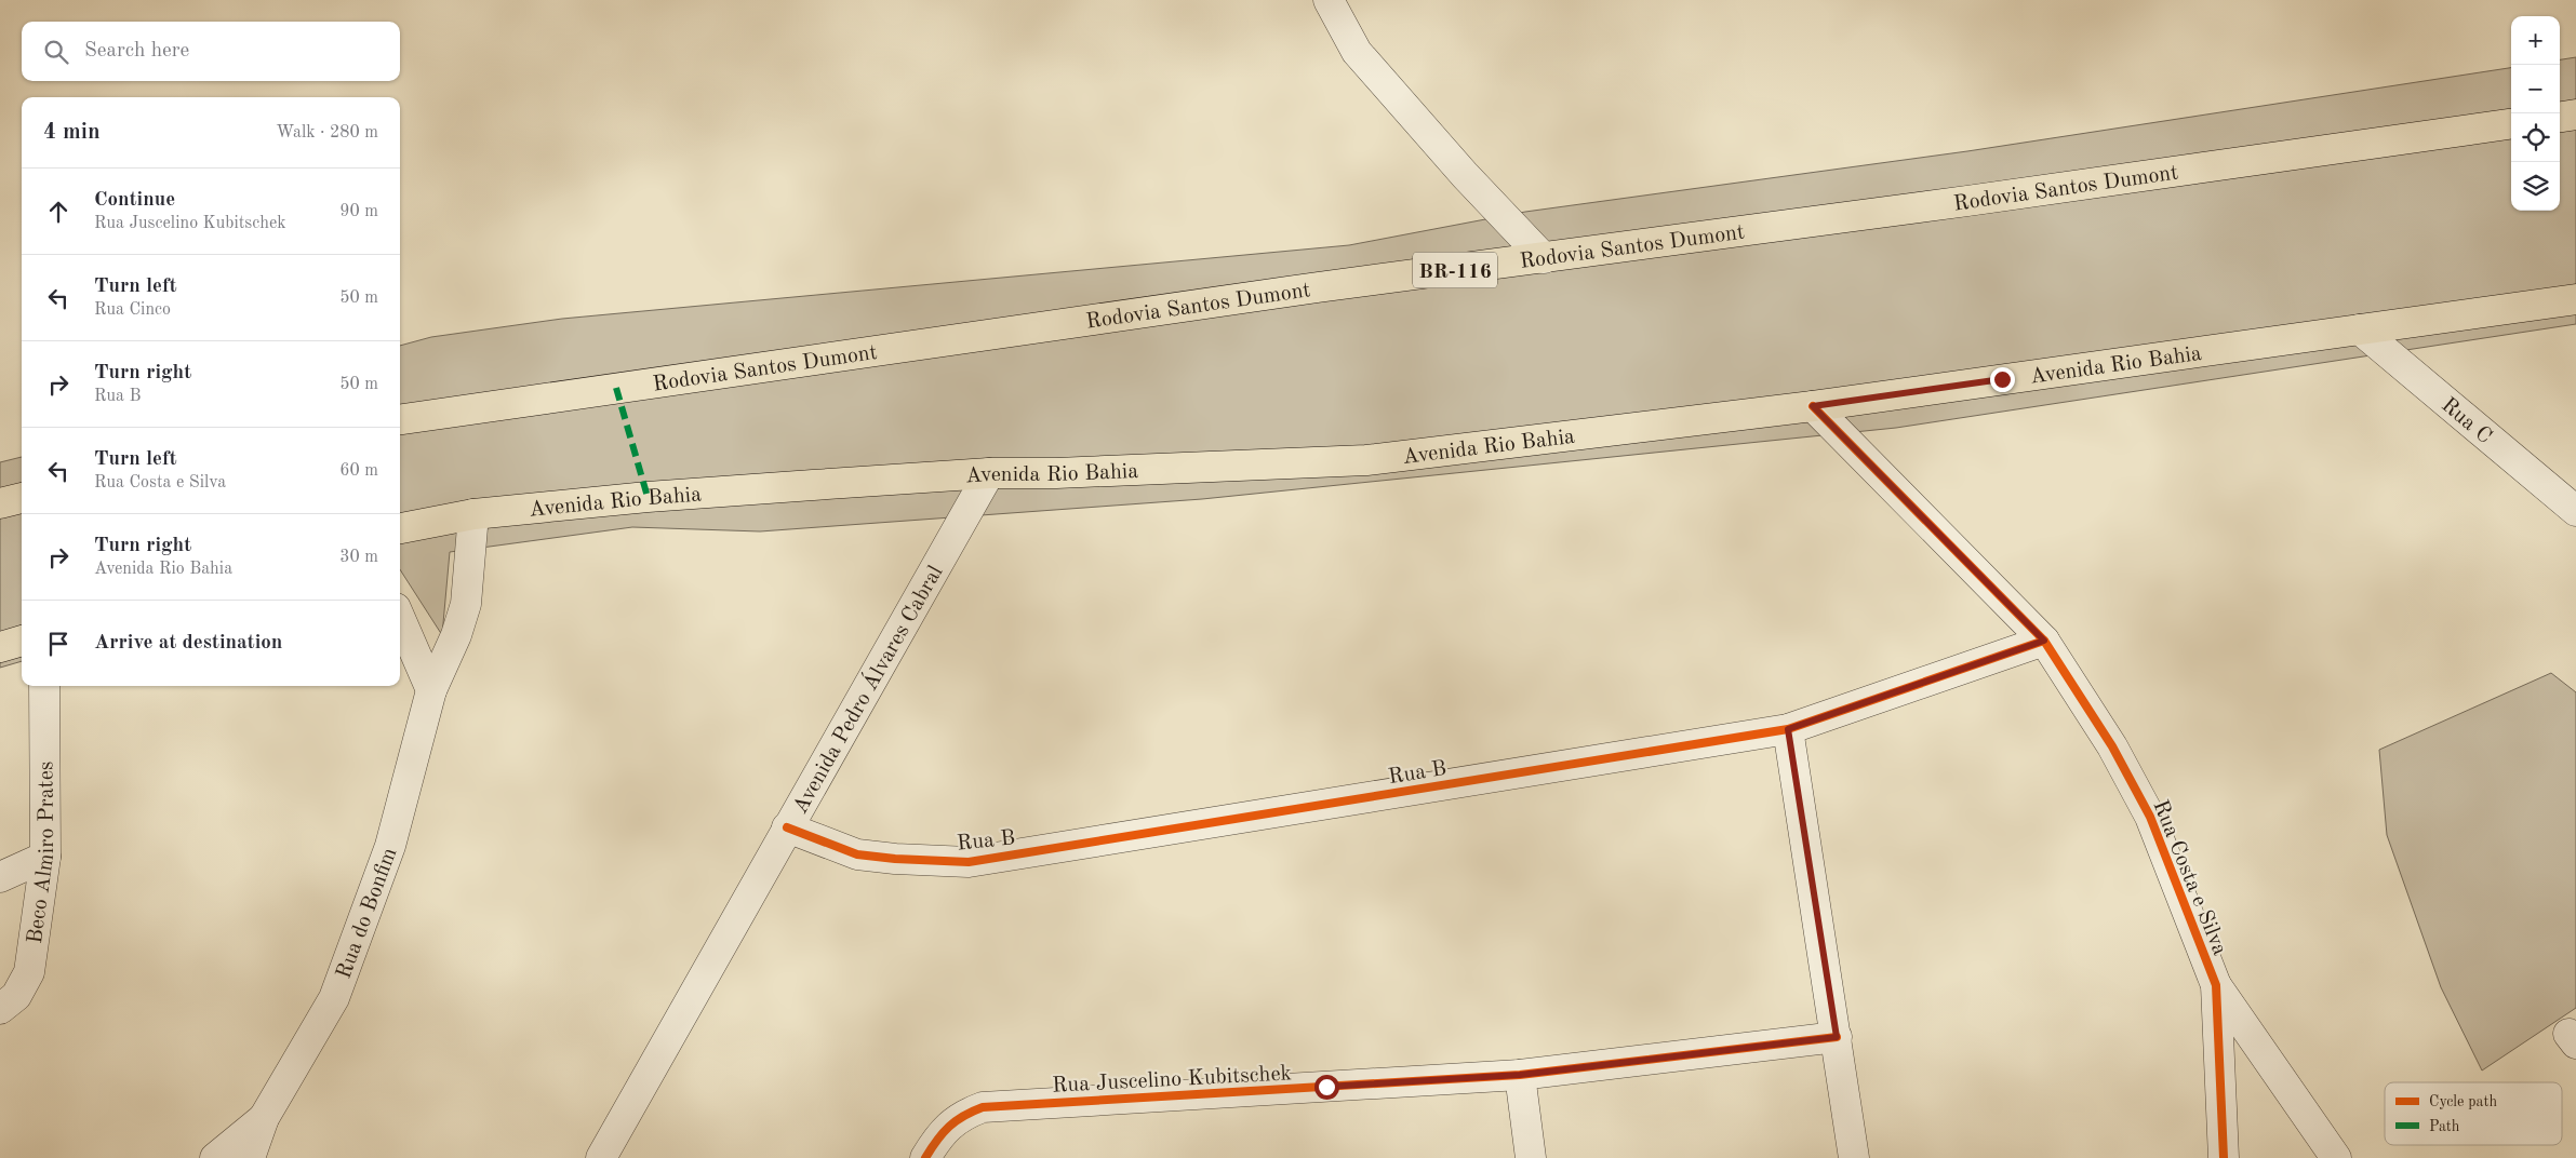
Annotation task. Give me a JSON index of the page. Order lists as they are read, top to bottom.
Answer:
{
  "streets": {
    "main road": ["Rodovia Santos Dumont", "BR-116", "Avenida Rio Bahia"],
    "street": [
      "Rua C",
      "Avenida Pedro Álvares Cabral",
      "Rua B",
      "Beco Almiro Prates",
      "Rua Costa e Silva",
      "Rua do Bonfim",
      "Rua Juscelino Kubitschek"
    ]
  },
  "crossings": [
    ["Avenida Rio Bahia", "Rua C"],
    ["Avenida Rio Bahia", "Avenida Pedro Álvares Cabral"],
    ["Avenida Rio Bahia", "Rua Costa e Silva"],
    ["Avenida Rio Bahia", "Rua do Bonfim"],
    ["Avenida Pedro Álvares Cabral", "Rua B"],
    ["Rua B", "Rua Costa e Silva"]
  ],
  "legend": ["Cycle path", "Path"],
  "page": {
    "map_buttons": ["+", "−"],
    "search": "Search here",
    "heading": ["4 min", "Walk · 280 m"],
    "list": [
      ["Continue", "Rua Juscelino Kubitschek", "90 m"],
      ["Turn left", "Rua Cinco", "50 m"],
      ["Turn right", "Rua B", "50 m"],
      ["Turn left", "Rua Costa e Silva", "60 m"],
      ["Turn right", "Avenida Rio Bahia", "30 m"],
      "Arrive at destination"
    ]
  }
}
